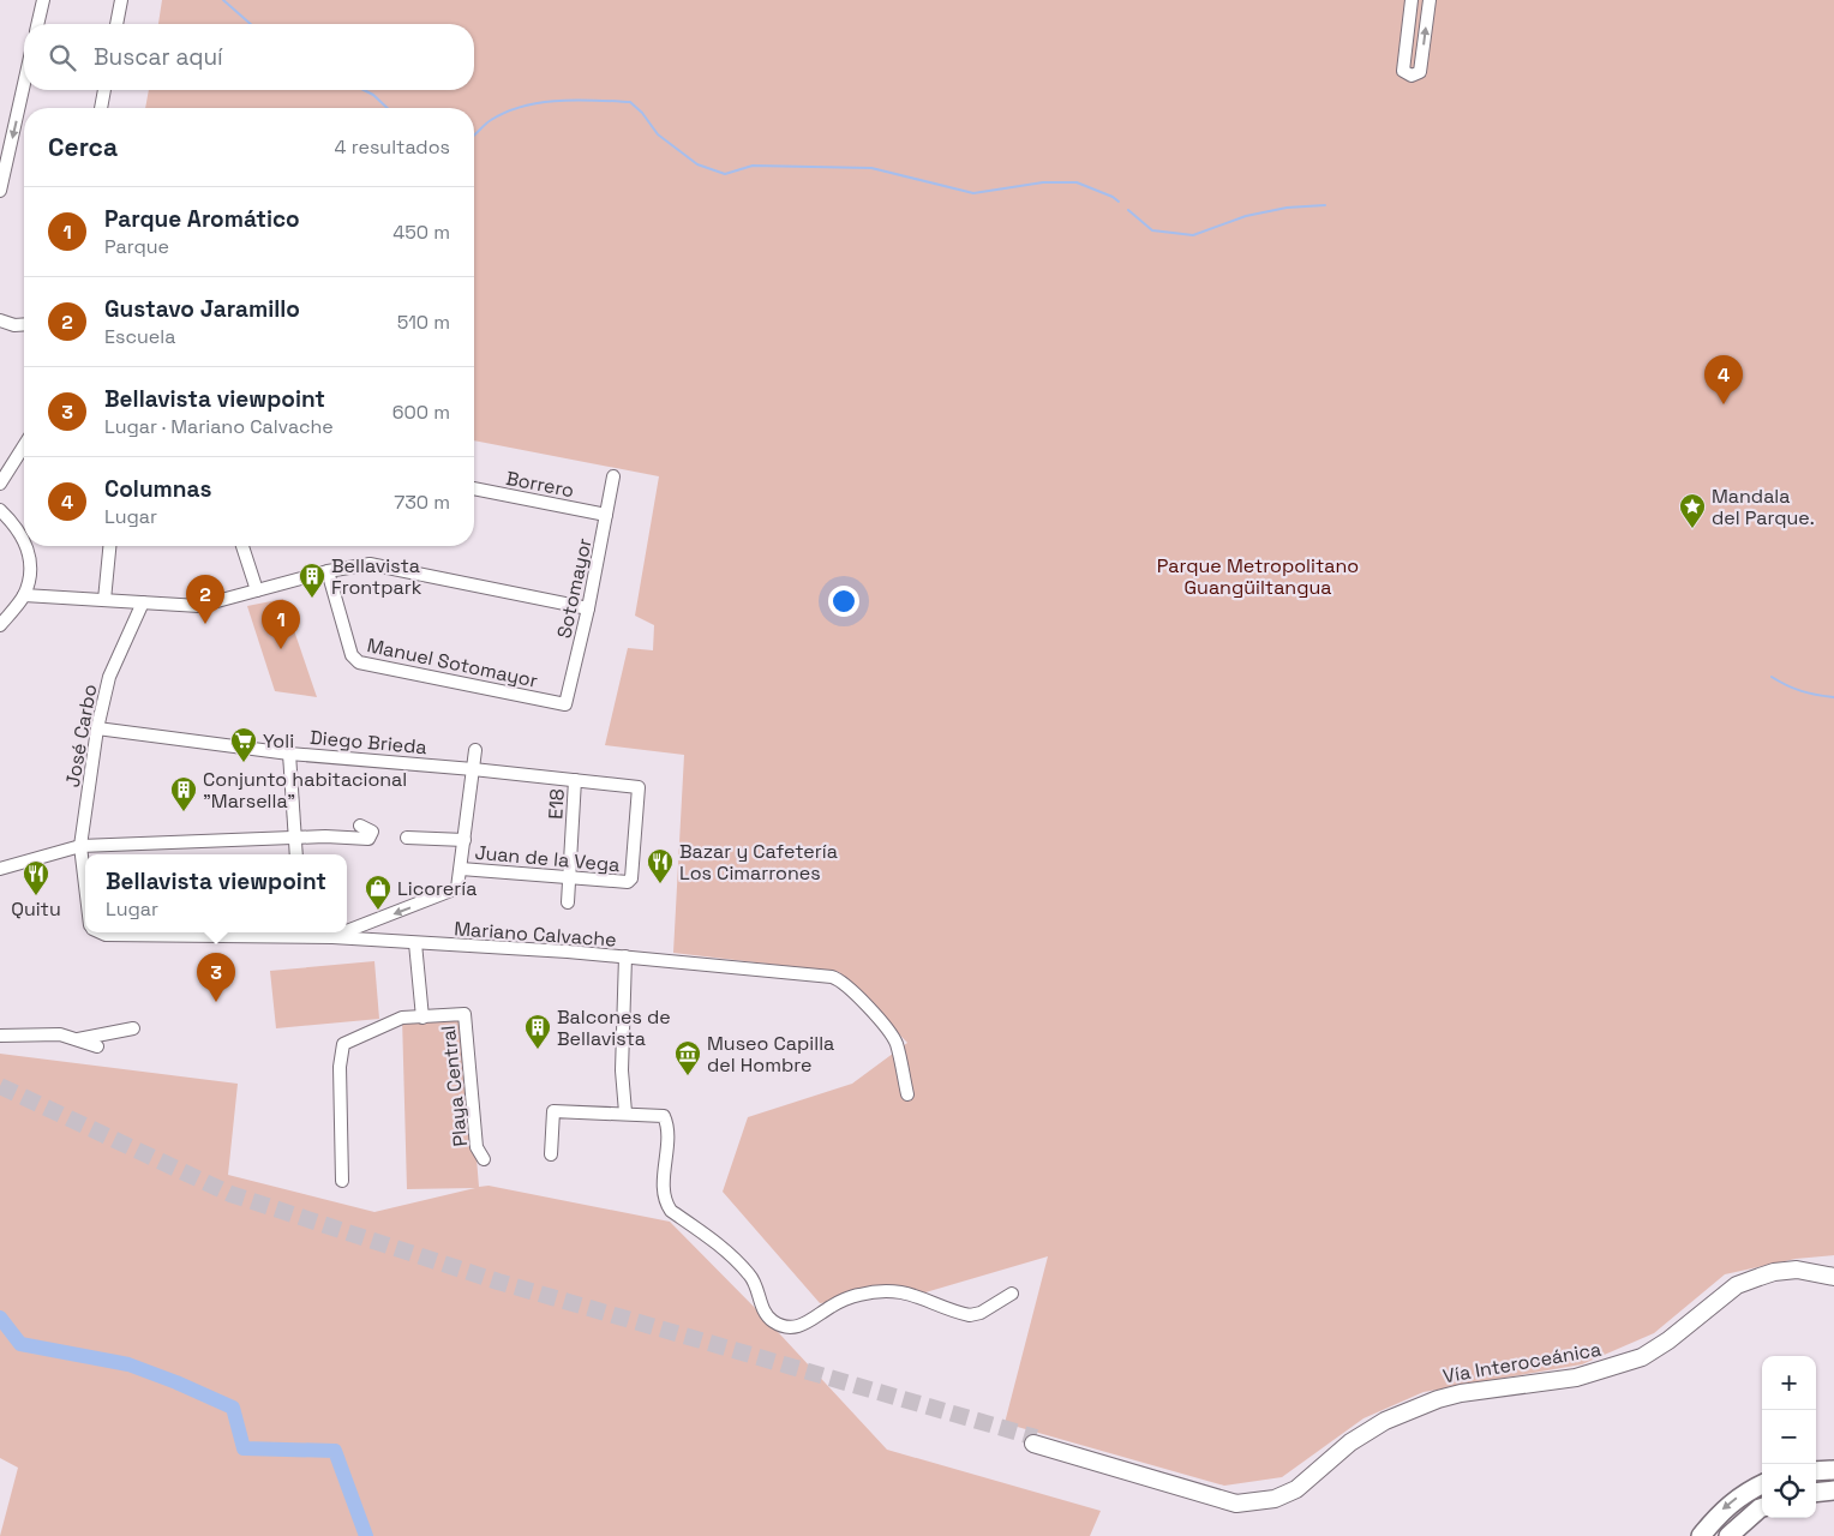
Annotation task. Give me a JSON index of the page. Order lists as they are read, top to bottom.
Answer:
{
  "streets": {
    "main road": ["Vía Interoceánica"],
    "street": [
      "Borrero",
      "Sotomayor",
      "Manuel Sotomayor",
      "José Carbo",
      "Diego Brieda",
      "E18",
      "Juan de la Vega",
      "Mariano Calvache",
      "Playa Central"
    ]
  },
  "crossings": [
    ["Borrero", "Sotomayor"],
    ["Sotomayor", "Manuel Sotomayor"],
    ["José Carbo", "Diego Brieda"],
    ["José Carbo", "Mariano Calvache"],
    ["Diego Brieda", "E18"],
    ["Diego Brieda", "Juan de la Vega"],
    ["E18", "Juan de la Vega"],
    ["Mariano Calvache", "Playa Central"]
  ],
  "parks": ["Parque Metropolitano Guangüiltangua"],
  "places": {
    "place": ["Mandala del Parque."],
    "building": ["Bellavista Frontpark", "Conjunto habitacional \"Marsella\"", "Balcones de Bellavista"],
    "supermarket": ["Yoli"],
    "restaurant": ["Bazar y Cafetería Los Cimarrones", "Quitu"],
    "shop": ["Licorería"],
    "museum": ["Museo Capilla del Hombre"]
  },
  "page": {
    "search": "Buscar aquí",
    "heading": ["Cerca", "4 resultados"],
    "list": [
      {
        "mark": "1",
        "name": "Parque Aromático",
        "note": "Parque",
        "value": "450 m"
      },
      {
        "mark": "2",
        "name": "Gustavo Jaramillo",
        "note": "Escuela",
        "value": "510 m"
      },
      {
        "mark": "3",
        "name": "Bellavista viewpoint",
        "note": "Lugar · Mariano Calvache",
        "value": "600 m"
      },
      {
        "mark": "4",
        "name": "Columnas",
        "note": "Lugar",
        "value": "730 m"
      }
    ],
    "pins": [
      "4",
      "2",
      "1",
      "3"
    ],
    "popup": ["Bellavista viewpoint", "Lugar"],
    "map_buttons": ["+", "−"]
  }
}
